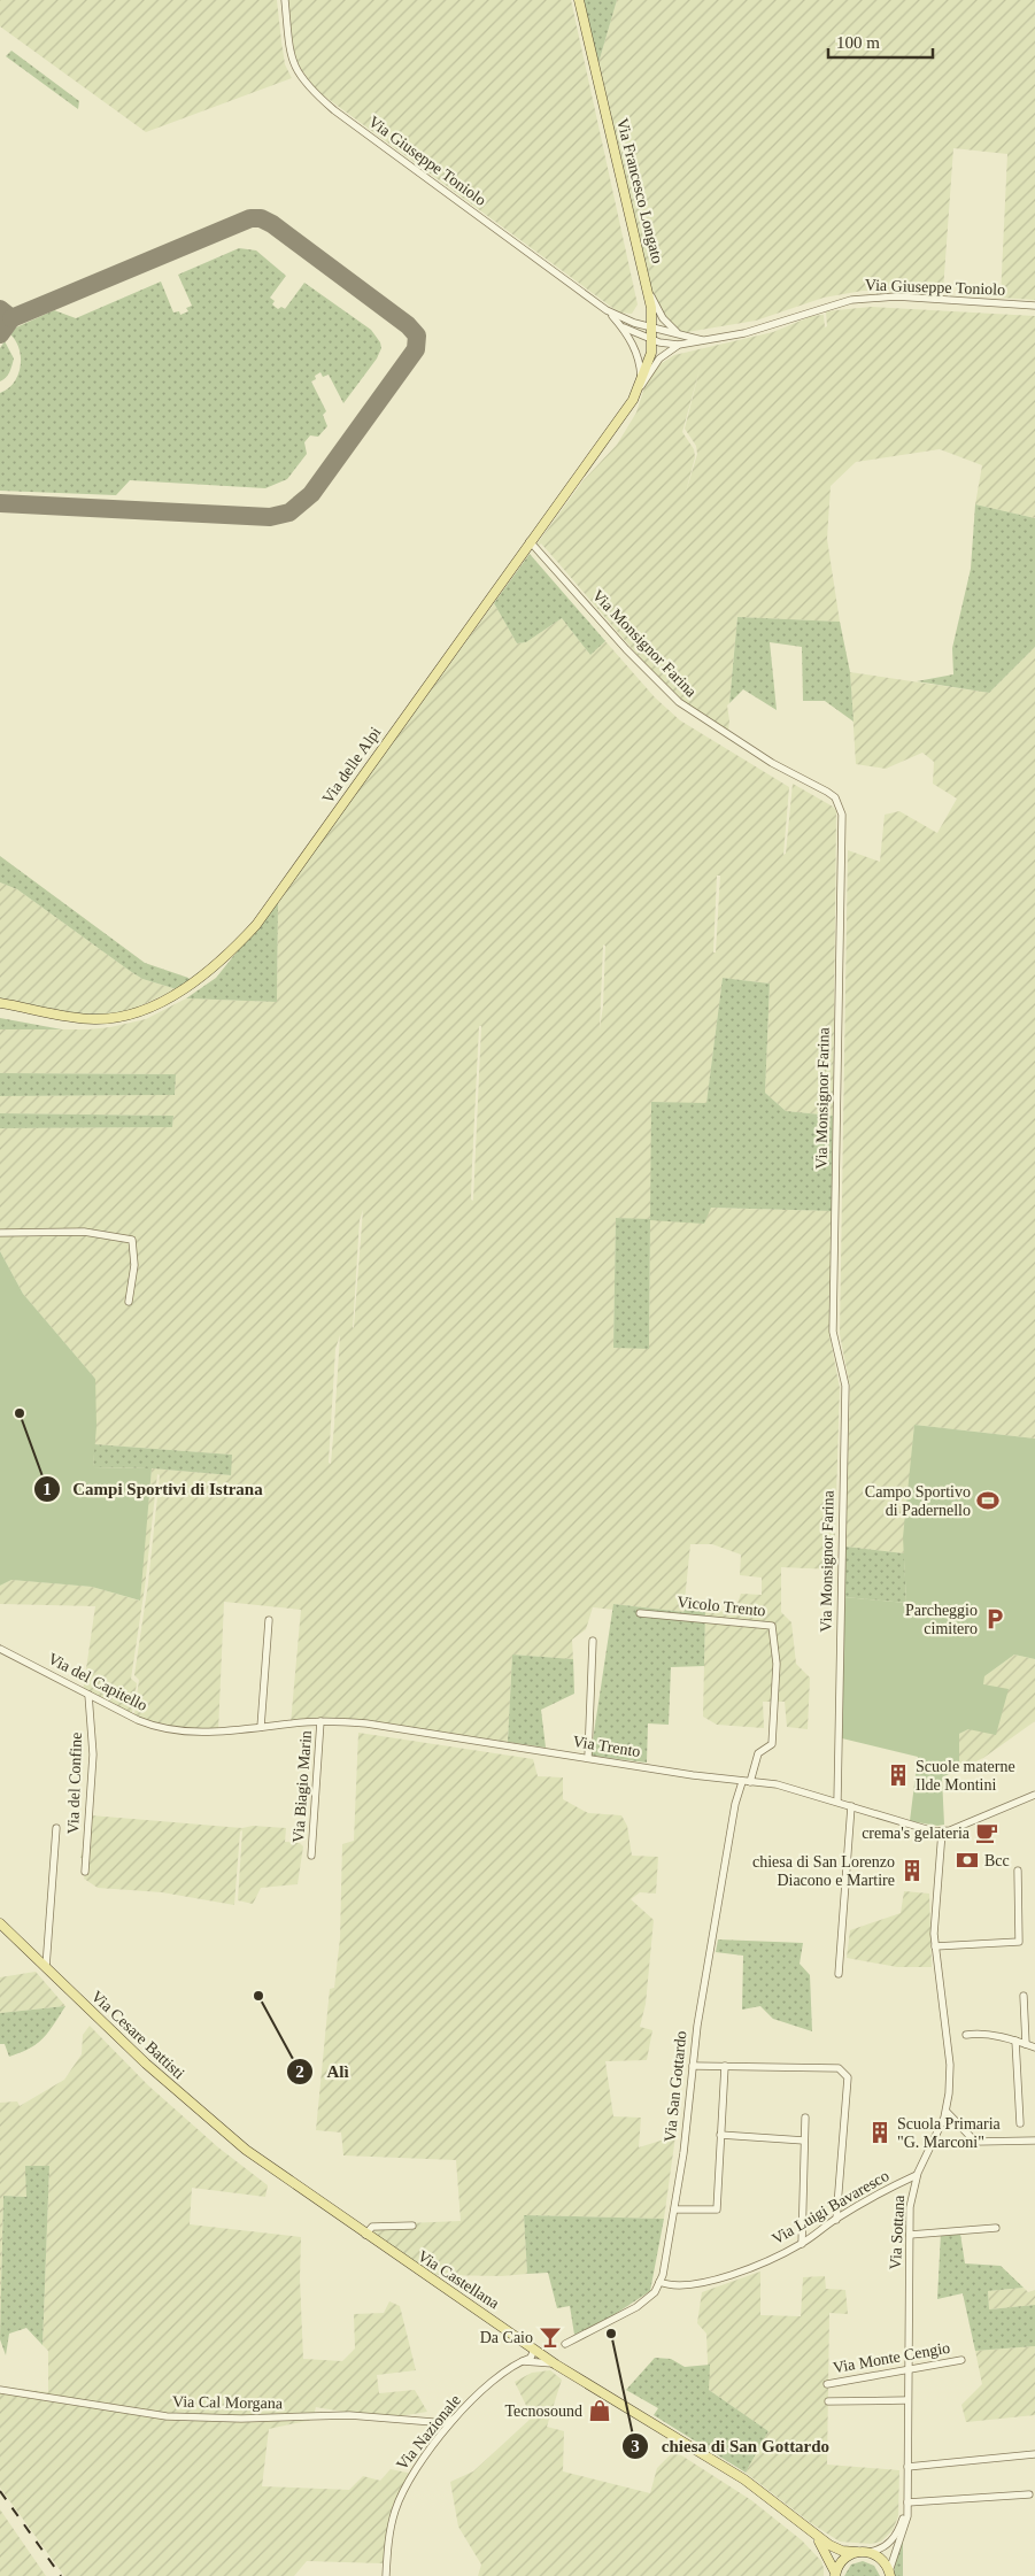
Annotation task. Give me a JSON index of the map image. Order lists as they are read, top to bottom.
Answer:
{
  "streets": {
    "main road": [
      "Via Francesco Longato",
      "Via delle Alpi",
      "Via Cesare Battisti",
      "Via Castellana"
    ],
    "street": [
      "Via Giuseppe Toniolo",
      "Via Monsignor Farina",
      "Vicolo Trento",
      "Via del Capitello",
      "Via Trento",
      "Via del Confine",
      "Via Biagio Marin",
      "Via San Gottardo",
      "Via Luigi Bavaresco",
      "Via Sottana",
      "Via Monte Cengio",
      "Via Cal Morgana",
      "Via Nazionale"
    ]
  },
  "crossings": [
    ["Via Giuseppe Toniolo", "Via Francesco Longato"],
    ["Via Giuseppe Toniolo", "Via delle Alpi"],
    ["Via Francesco Longato", "Via delle Alpi"],
    ["Via Monsignor Farina", "Via delle Alpi"],
    ["Via Monsignor Farina", "Via Trento"],
    ["Vicolo Trento", "Via Trento"],
    ["Vicolo Trento", "Via San Gottardo"],
    ["Via del Capitello", "Via Trento"],
    ["Via del Capitello", "Via del Confine"],
    ["Via Trento", "Via Biagio Marin"],
    ["Via Trento", "Via San Gottardo"],
    ["Via Trento", "Via Sottana"],
    ["Via Cesare Battisti", "Via Castellana"],
    ["Via San Gottardo", "Via Luigi Bavaresco"],
    ["Via Luigi Bavaresco", "Via Sottana"],
    ["Via Sottana", "Via Castellana"],
    ["Via Sottana", "Via Monte Cengio"],
    ["Via Castellana", "Via Nazionale"],
    ["Via Cal Morgana", "Via Nazionale"]
  ],
  "places": {
    "other": ["Campi Sportivi di Istrana", "Alì", "chiesa di San Gottardo"],
    "sports": ["Campo Sportivo di Padernello"],
    "parking": ["Parcheggio cimitero"],
    "building": ["Scuole materne Ilde Montini", "chiesa di San Lorenzo Diacono e Martire", "Scuola Primaria \"G. Marconi\""],
    "cafe": ["crema's gelateria"],
    "bank": ["Bcc"],
    "bar": ["Da Caio"],
    "shop": ["Tecnosound"]
  },
  "scale_bar": "100 m"
}
